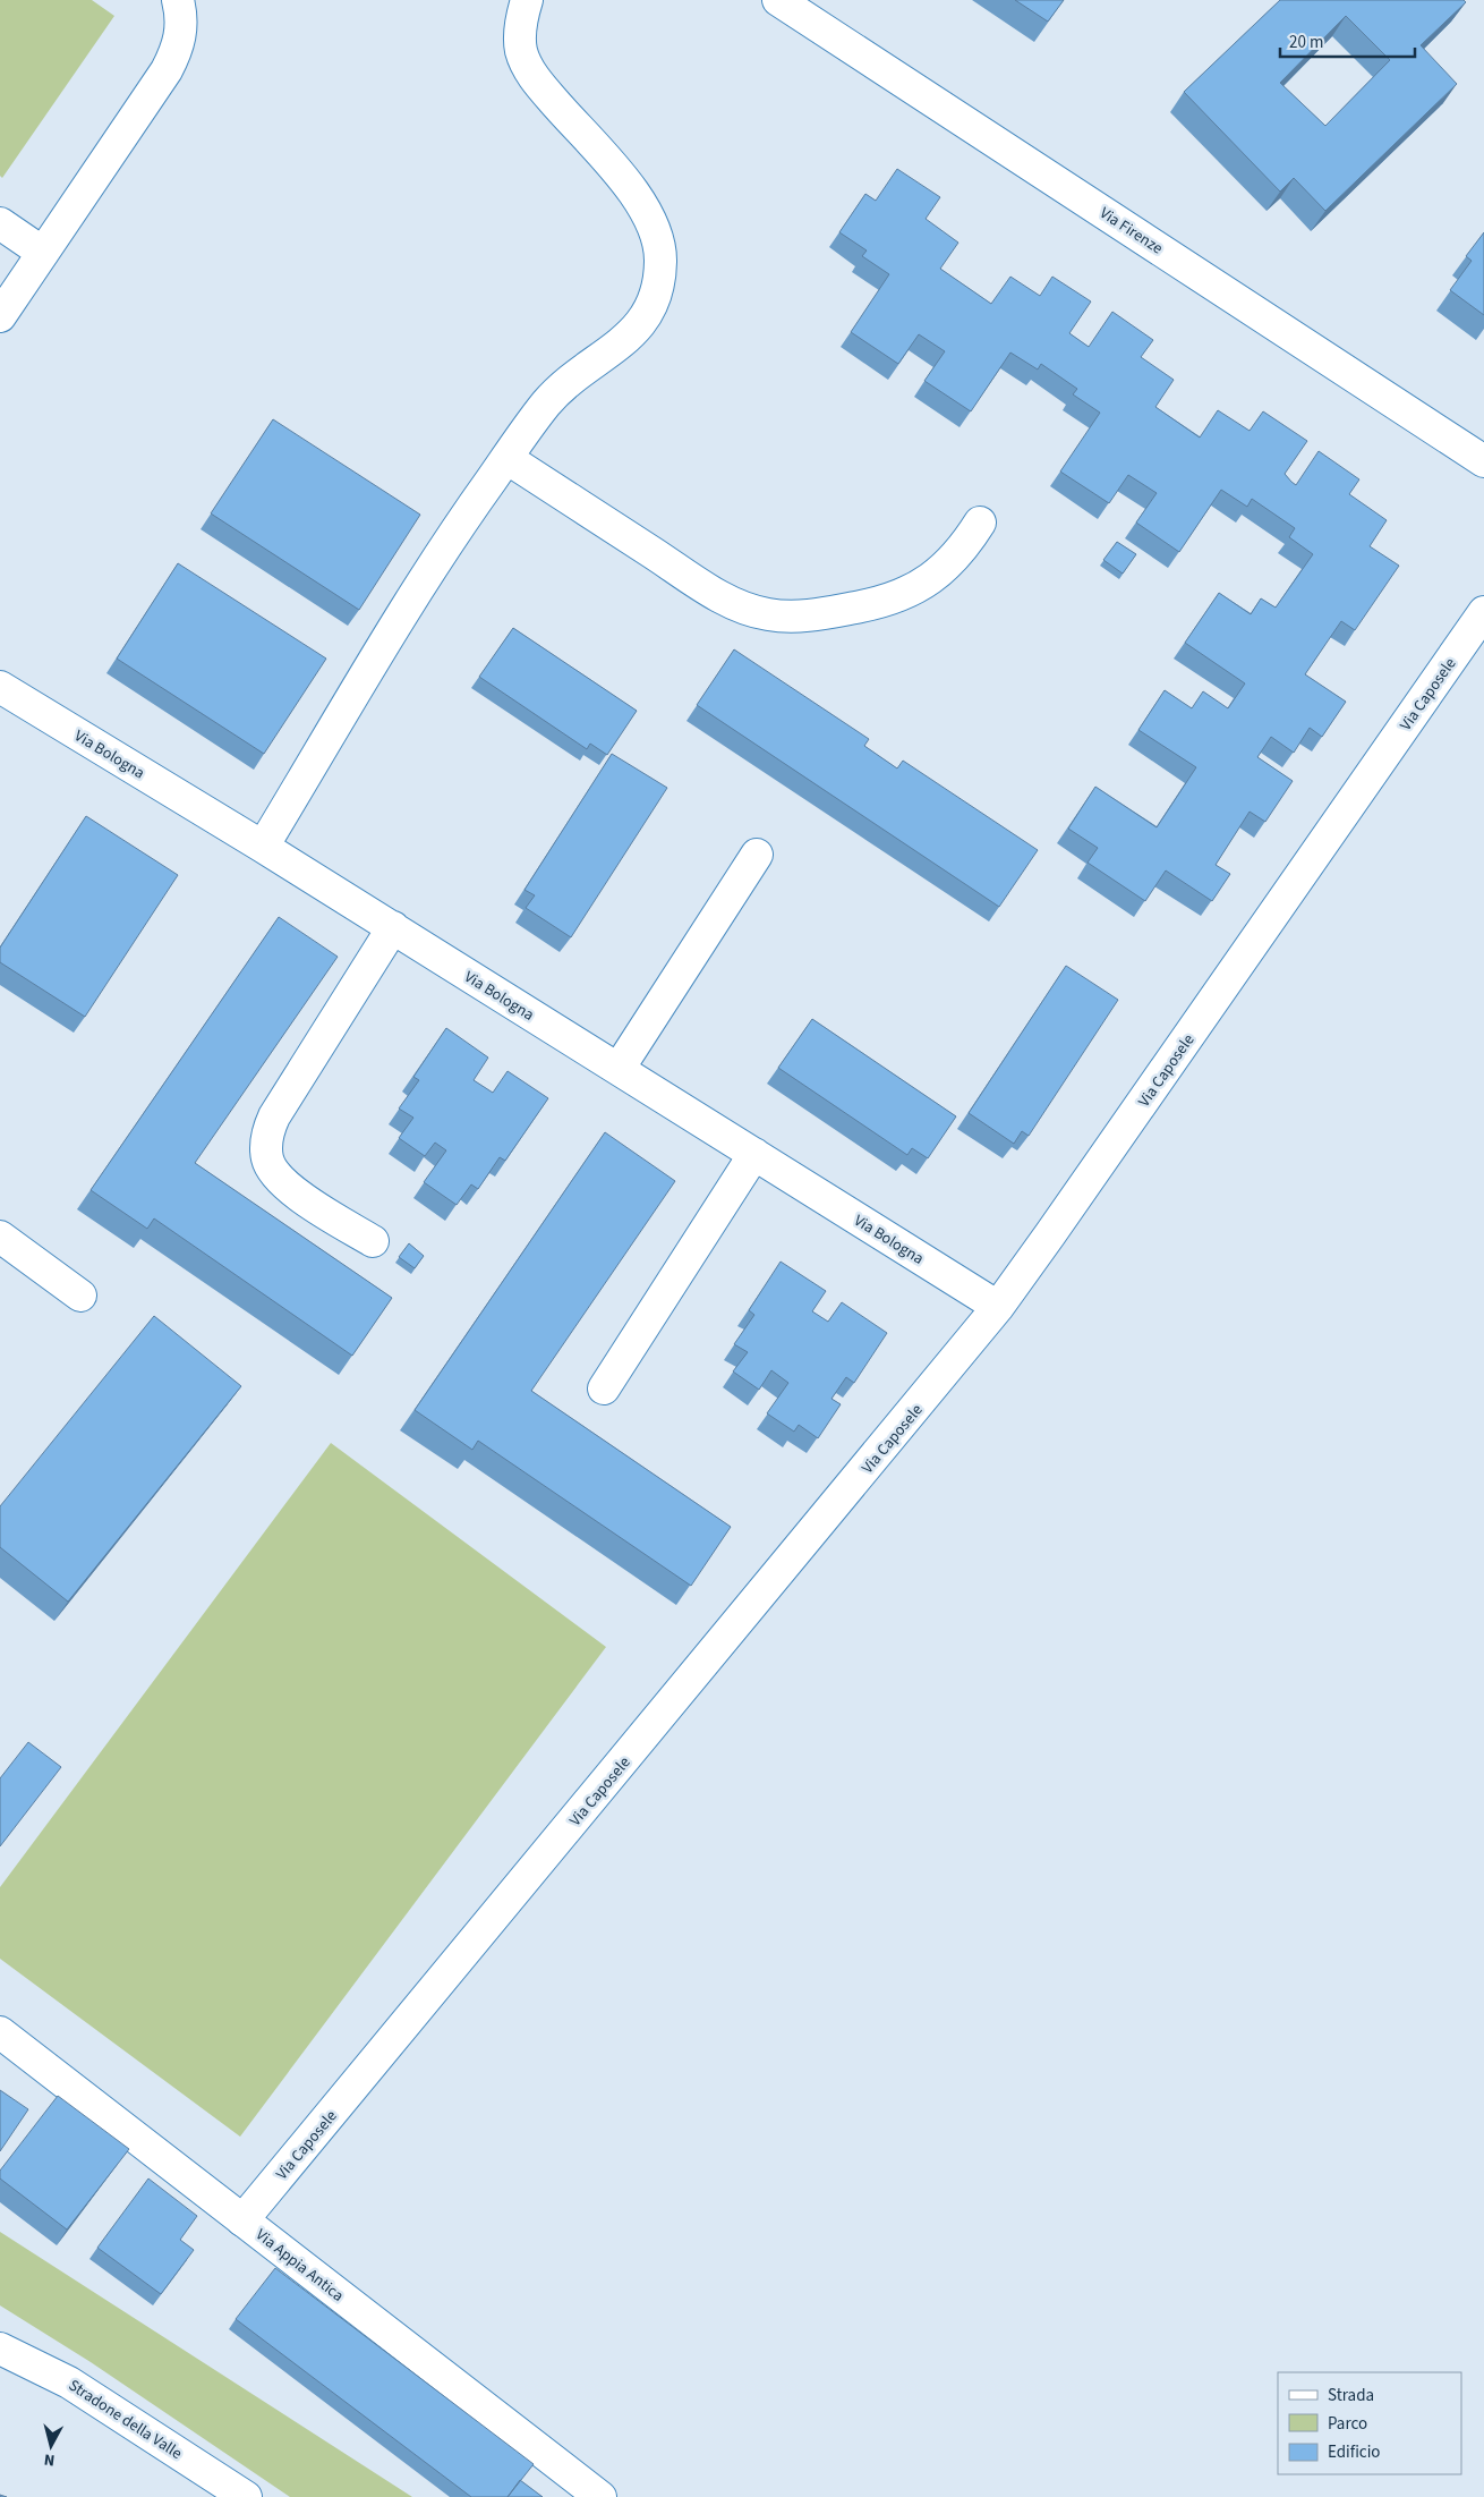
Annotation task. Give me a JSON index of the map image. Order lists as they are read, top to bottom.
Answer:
{
  "streets": {
    "street": [
      "Via Firenze",
      "Via Caposele",
      "Via Bologna",
      "Via Appia Antica",
      "Stradone della Valle"
    ]
  },
  "crossings": [
    ["Via Caposele", "Via Bologna"],
    ["Via Caposele", "Via Appia Antica"]
  ],
  "legend": ["Strada", "Parco", "Edificio"],
  "scale_bar": "20 m",
  "north": "bottom"
}
